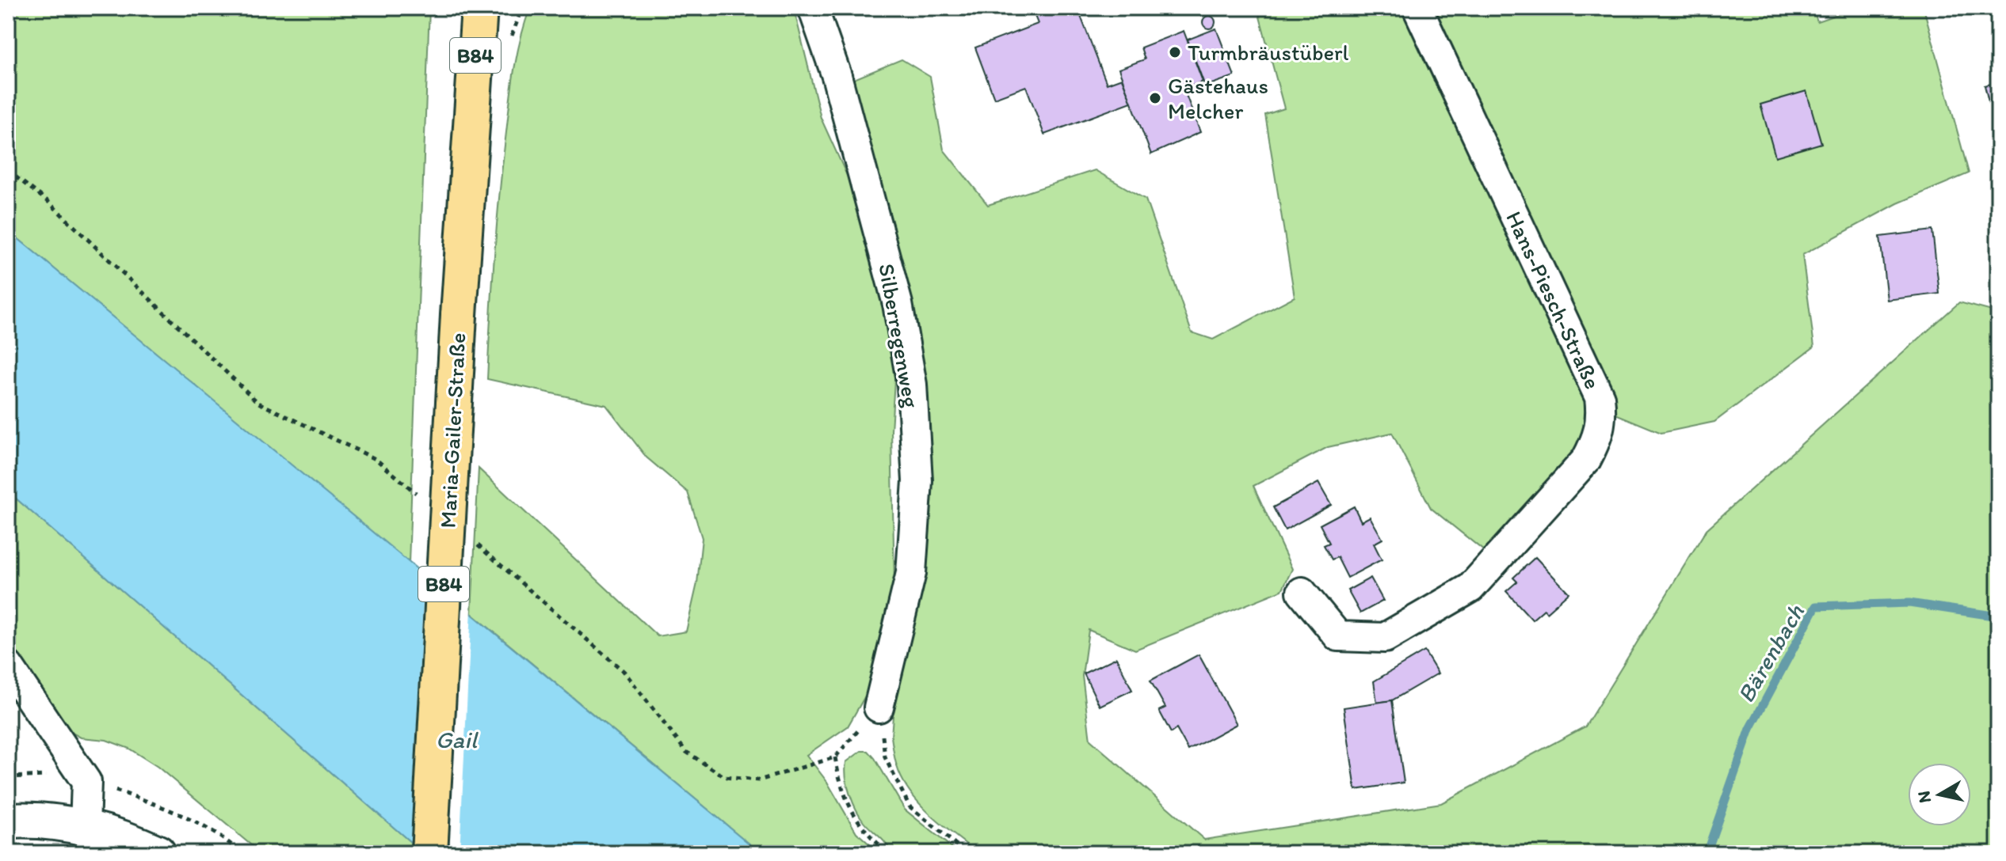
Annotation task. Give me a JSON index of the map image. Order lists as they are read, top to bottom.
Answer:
{
  "streets": {
    "main road": ["B84", "Maria-Gailer-Straße"],
    "street": ["Hans-Piesch-Straße", "Silberregenweg"]
  },
  "water": ["Bärenbach", "Gail"],
  "places": ["Turmbräustüberl", "Gästehaus Melcher"],
  "north": "left"
}
